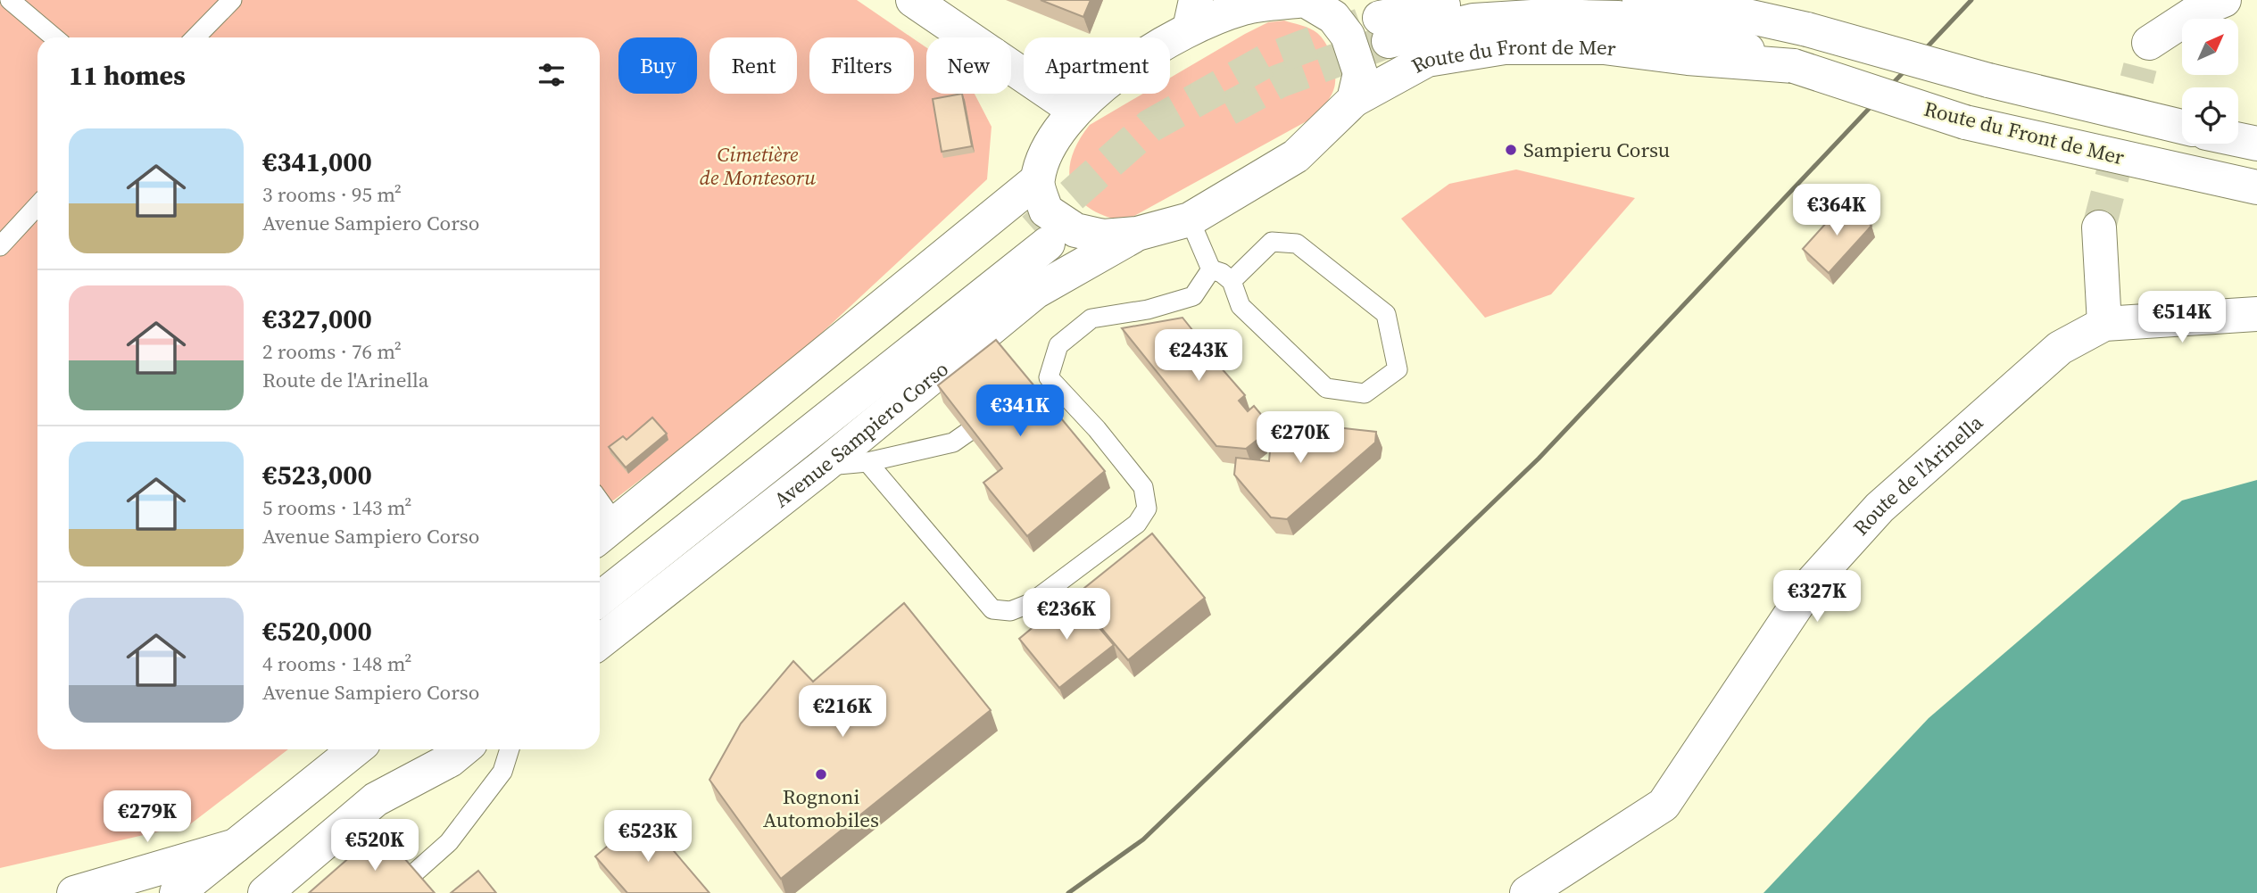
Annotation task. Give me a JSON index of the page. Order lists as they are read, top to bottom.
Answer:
{
  "streets": {
    "main road": ["Route du Front de Mer", "Avenue Sampiero Corso", "Route de l'Arinella"]
  },
  "crossings": [
    ["Route du Front de Mer", "Avenue Sampiero Corso"]
  ],
  "parks": ["Cimetière de Montesoru"],
  "places": ["Sampieru Corsu", "Rognoni Automobiles"],
  "north": "top right",
  "page": {
    "chip": [
      "Buy",
      "Rent",
      "Filters",
      "New",
      "Apartment"
    ],
    "heading": "11 homes",
    "list": [
      {
        "name": "€341,000",
        "note": "3 rooms · 95 m² · Avenue Sampiero Corso"
      },
      {
        "name": "€327,000",
        "note": "2 rooms · 76 m² · Route de l'Arinella"
      },
      {
        "name": "€523,000",
        "note": "5 rooms · 143 m² · Avenue Sampiero Corso"
      },
      {
        "name": "€520,000",
        "note": "4 rooms · 148 m² · Avenue Sampiero Corso"
      }
    ],
    "price": [
      "€364K",
      "€514K",
      "€243K",
      "€341K",
      "€270K",
      "€327K",
      "€236K",
      "€216K",
      "€279K",
      "€523K",
      "€520K"
    ]
  }
}
